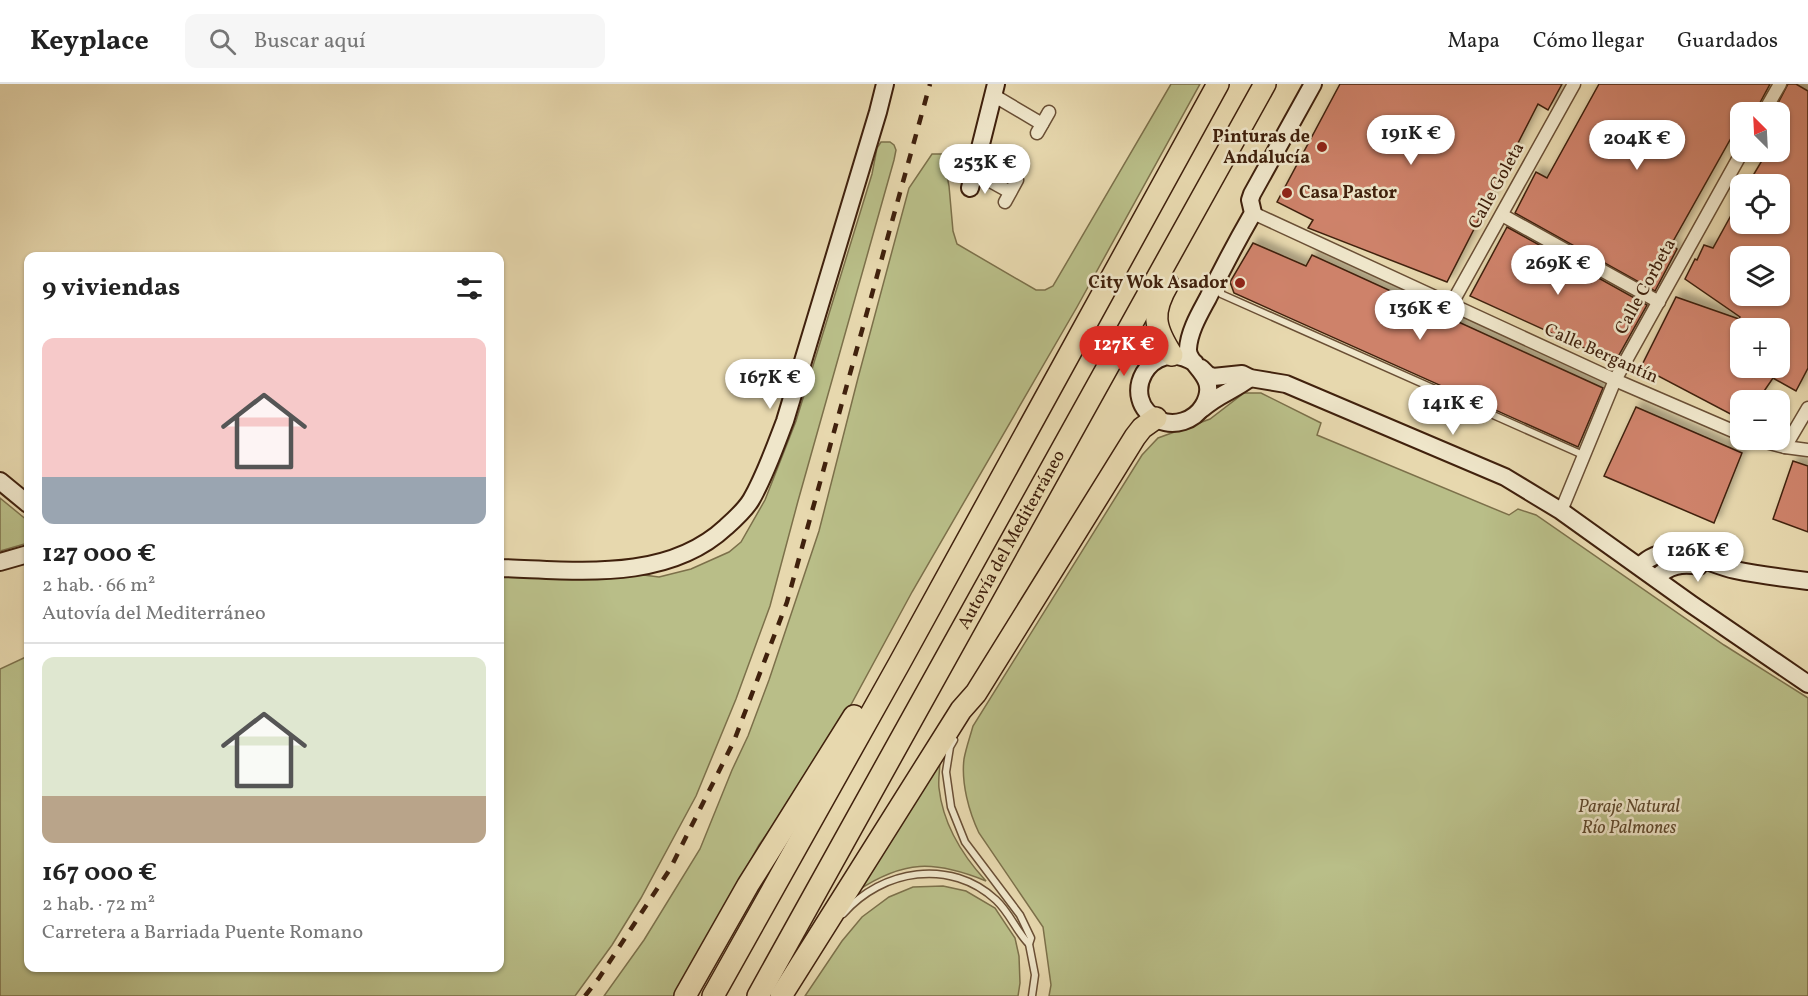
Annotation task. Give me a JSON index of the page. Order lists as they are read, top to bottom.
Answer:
{
  "streets": {
    "highway": ["Autovía del Mediterráneo"],
    "street": ["Calle Goleta", "Calle Corbeta", "Calle Bergantín"]
  },
  "crossings": [
    ["Calle Goleta", "Calle Bergantín"],
    ["Calle Corbeta", "Calle Bergantín"]
  ],
  "parks": ["Paraje Natural Río Palmones"],
  "places": ["Pinturas de Andalucía", "Casa Pastor", "City Wok Asador"],
  "north": "top left",
  "page": {
    "header": "Keyplace",
    "search": "Buscar aquí",
    "nav": ["Mapa", "Cómo llegar", "Guardados"],
    "map_buttons": ["+", "−"],
    "price": [
      "191K €",
      "204K €",
      "253K €",
      "269K €",
      "136K €",
      "127K €",
      "167K €",
      "141K €",
      "126K €"
    ],
    "heading": "9 viviendas",
    "list": [
      {
        "name": "127 000 €",
        "note": "2 hab. · 66 m² · Autovía del Mediterráneo"
      },
      {
        "name": "167 000 €",
        "note": "2 hab. · 72 m² · Carretera a Barriada Puente Romano"
      }
    ]
  }
}
